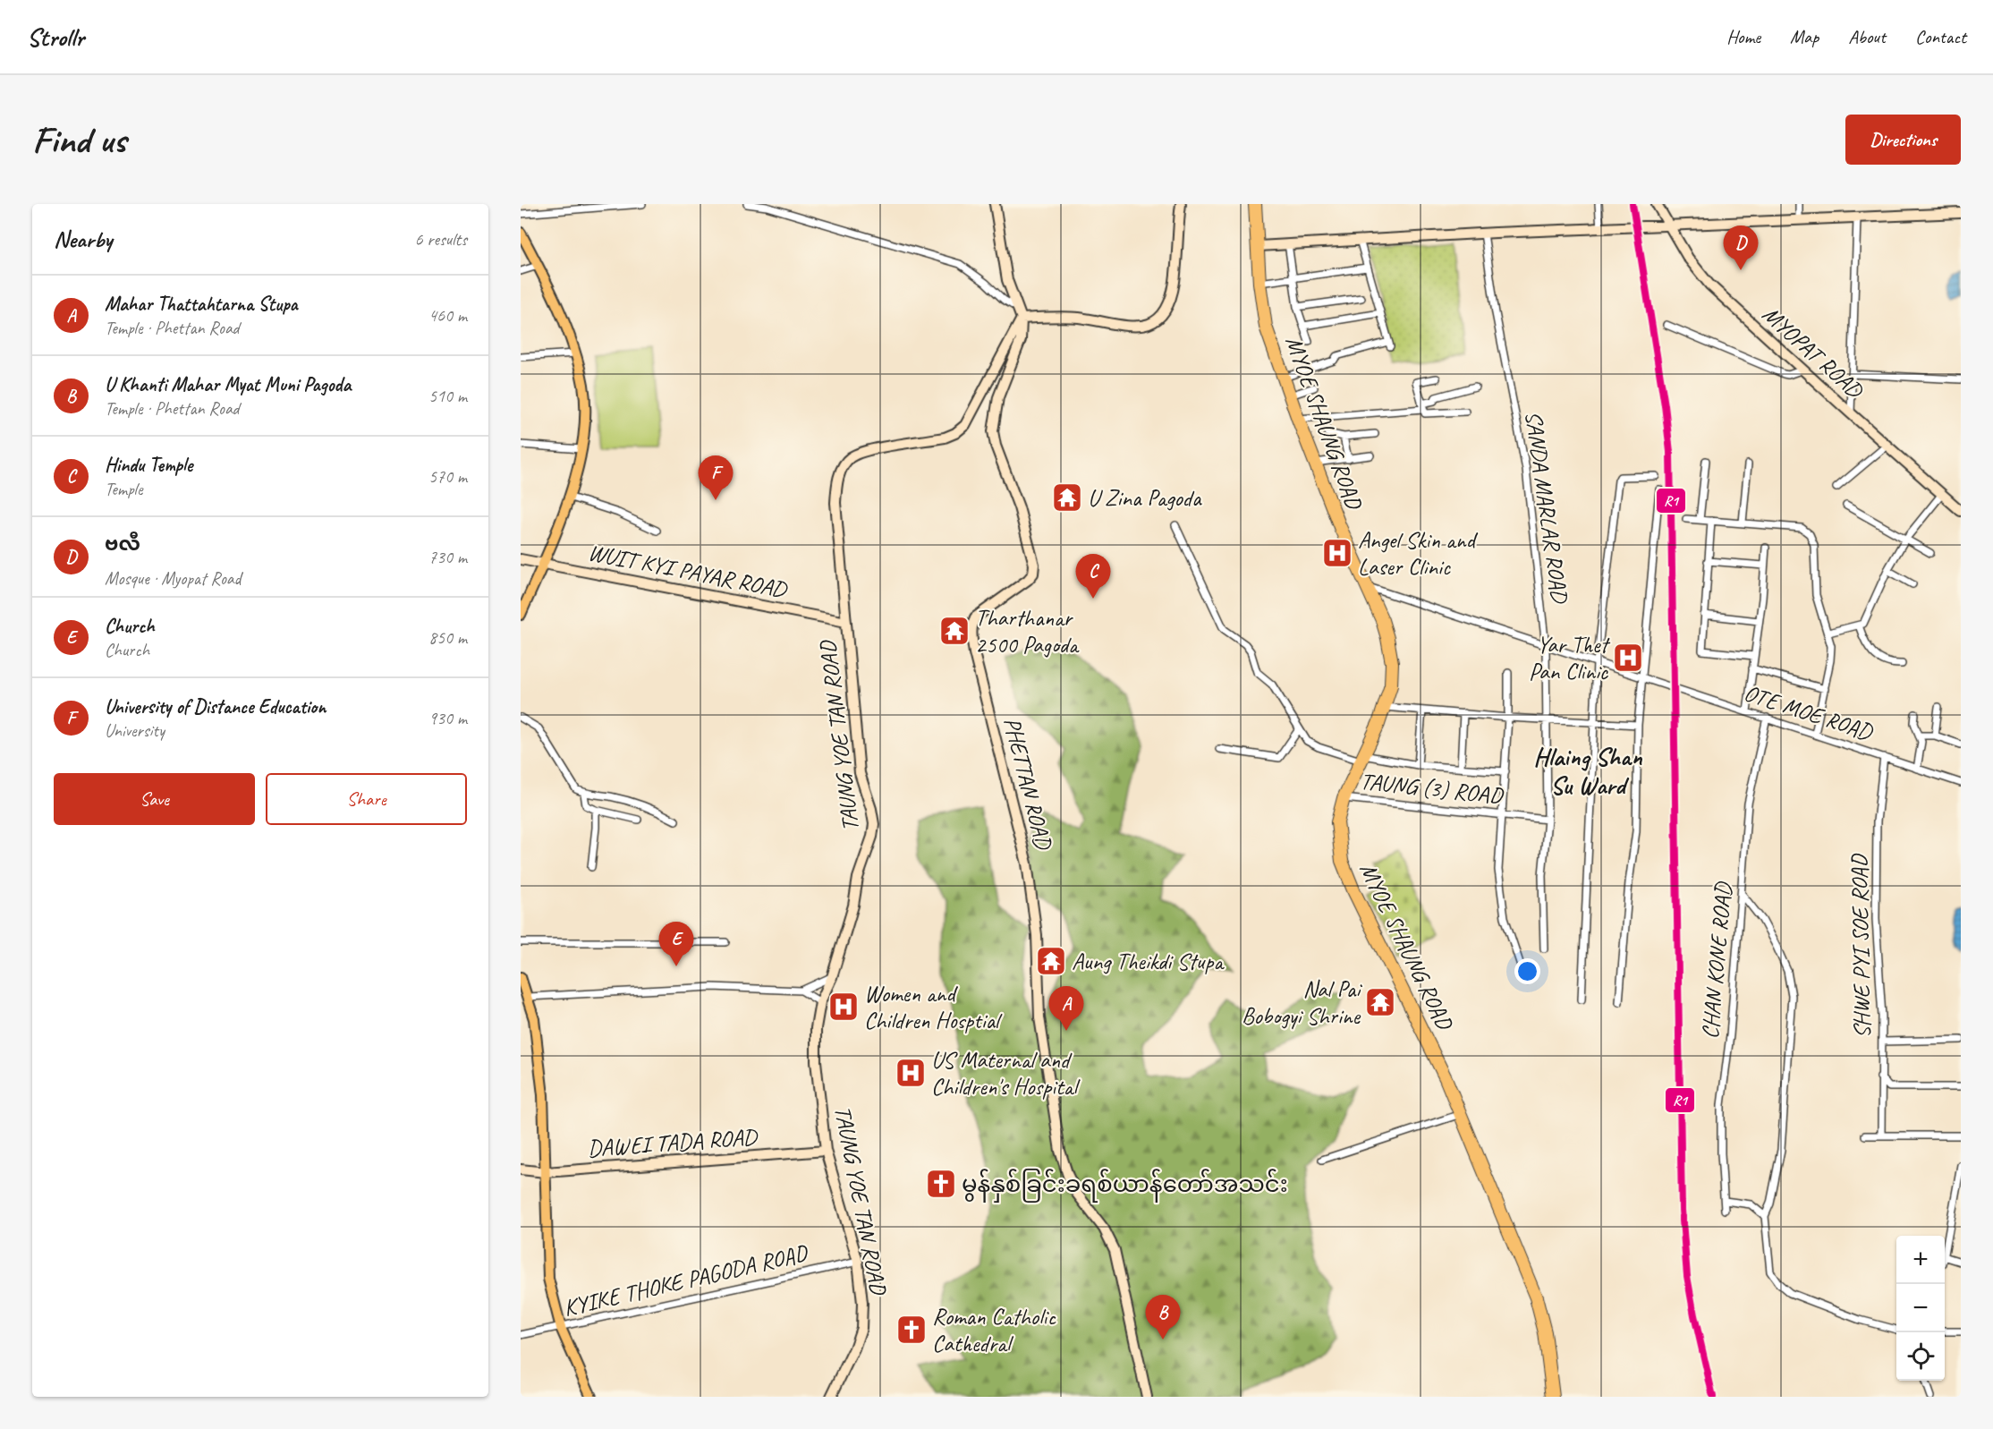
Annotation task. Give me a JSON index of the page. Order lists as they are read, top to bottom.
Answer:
{
  "streets": {
    "highway": ["MYOE SHAUNG ROAD"],
    "street": [
      "MYOPAT ROAD",
      "SANDA MARLAR ROAD",
      "WUIT KYI PAYAR ROAD",
      "OTE MOE ROAD",
      "TAUNG YOE TAN ROAD",
      "PHETTAN ROAD",
      "TAUNG (3) ROAD",
      "SHWE PYI SOE ROAD",
      "CHAN KONE ROAD",
      "DAWEI TADA ROAD",
      "KYIKE THOKE PAGODA ROAD"
    ]
  },
  "crossings": [
    ["MYOE SHAUNG ROAD", "OTE MOE ROAD"],
    ["MYOE SHAUNG ROAD", "TAUNG (3) ROAD"],
    ["SANDA MARLAR ROAD", "OTE MOE ROAD"],
    ["SANDA MARLAR ROAD", "TAUNG (3) ROAD"],
    ["WUIT KYI PAYAR ROAD", "TAUNG YOE TAN ROAD"],
    ["OTE MOE ROAD", "SHWE PYI SOE ROAD"],
    ["OTE MOE ROAD", "CHAN KONE ROAD"],
    ["TAUNG YOE TAN ROAD", "PHETTAN ROAD"],
    ["TAUNG YOE TAN ROAD", "DAWEI TADA ROAD"],
    ["TAUNG YOE TAN ROAD", "KYIKE THOKE PAGODA ROAD"]
  ],
  "districts": ["Hlaing Shan Su Ward"],
  "places": {
    "temple": [
      "U Zina Pagoda",
      "Tharthanar 2500 Pagoda",
      "Aung Theikdi Stupa",
      "Nal Pai Bobogyi Shrine"
    ],
    "hospital": [
      "Angel Skin and Laser Clinic",
      "Yar Thet Pan Clinic",
      "Women and Children Hosptial",
      "US Maternal and Children's Hospital"
    ],
    "church": ["မွန်နှစ်ခြင်းခရစ်ယာန်တော်အသင်း", "Roman Catholic Cathedral"]
  },
  "lines": ["transit line R1"],
  "page": {
    "header": "Strollr",
    "nav": [
      "Home",
      "Map",
      "About",
      "Contact"
    ],
    "buttons": [
      "Directions",
      ["Save", "Share"]
    ],
    "title": "Find us",
    "heading": ["Nearby", "6 results"],
    "pins": [
      "D",
      "F",
      "C",
      "E",
      "A",
      "B"
    ],
    "list": [
      {
        "mark": "A",
        "name": "Mahar Thattahtarna Stupa",
        "note": "Temple · Phettan Road",
        "value": "460 m"
      },
      {
        "mark": "B",
        "name": "U Khanti Mahar Myat Muni Pagoda",
        "note": "Temple · Phettan Road",
        "value": "510 m"
      },
      {
        "mark": "C",
        "name": "Hindu Temple",
        "note": "Temple",
        "value": "570 m"
      },
      {
        "mark": "D",
        "name": "ဗလီ",
        "note": "Mosque · Myopat Road",
        "value": "730 m"
      },
      {
        "mark": "E",
        "name": "Church",
        "note": "Church",
        "value": "850 m"
      },
      {
        "mark": "F",
        "name": "University of Distance Education",
        "note": "University",
        "value": "930 m"
      }
    ],
    "map_buttons": ["+", "−"]
  }
}
